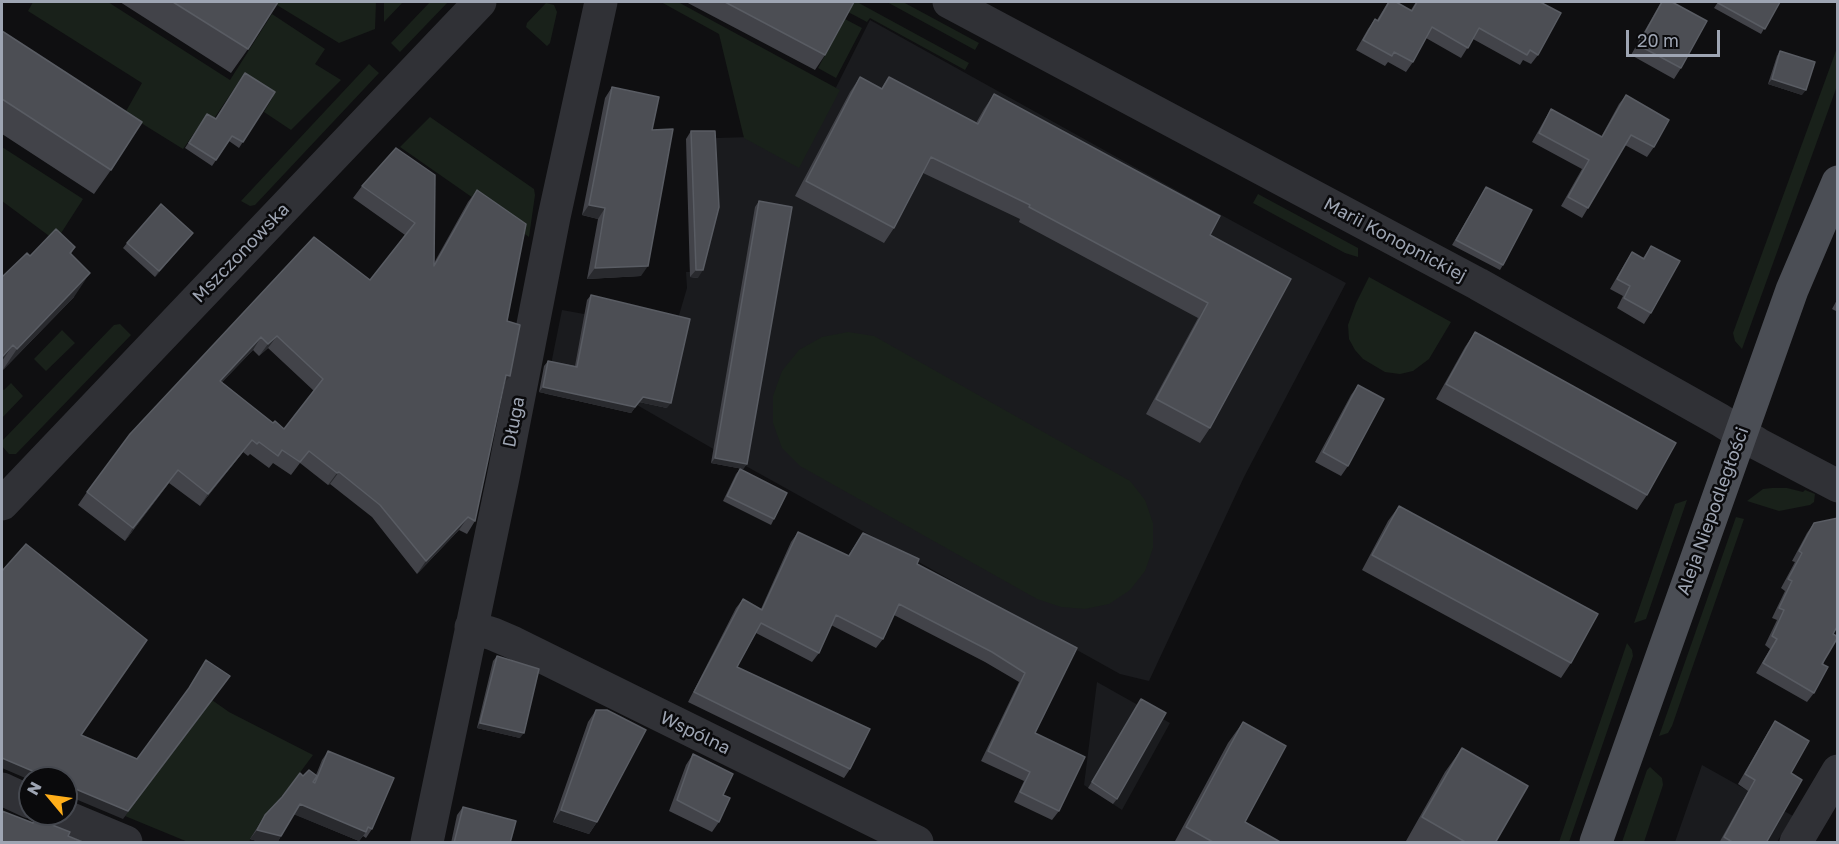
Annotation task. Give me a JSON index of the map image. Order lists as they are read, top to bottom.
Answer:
{
  "streets": {
    "main road": ["Aleja Niepodległości"],
    "street": [
      "Marii Konopnickiej",
      "Mszczonowska",
      "Długa",
      "Wspólna"
    ]
  },
  "crossings": [
    ["Marii Konopnickiej", "Aleja Niepodległości"],
    ["Długa", "Wspólna"]
  ],
  "scale_bar": "20 m",
  "north": "top left"
}
